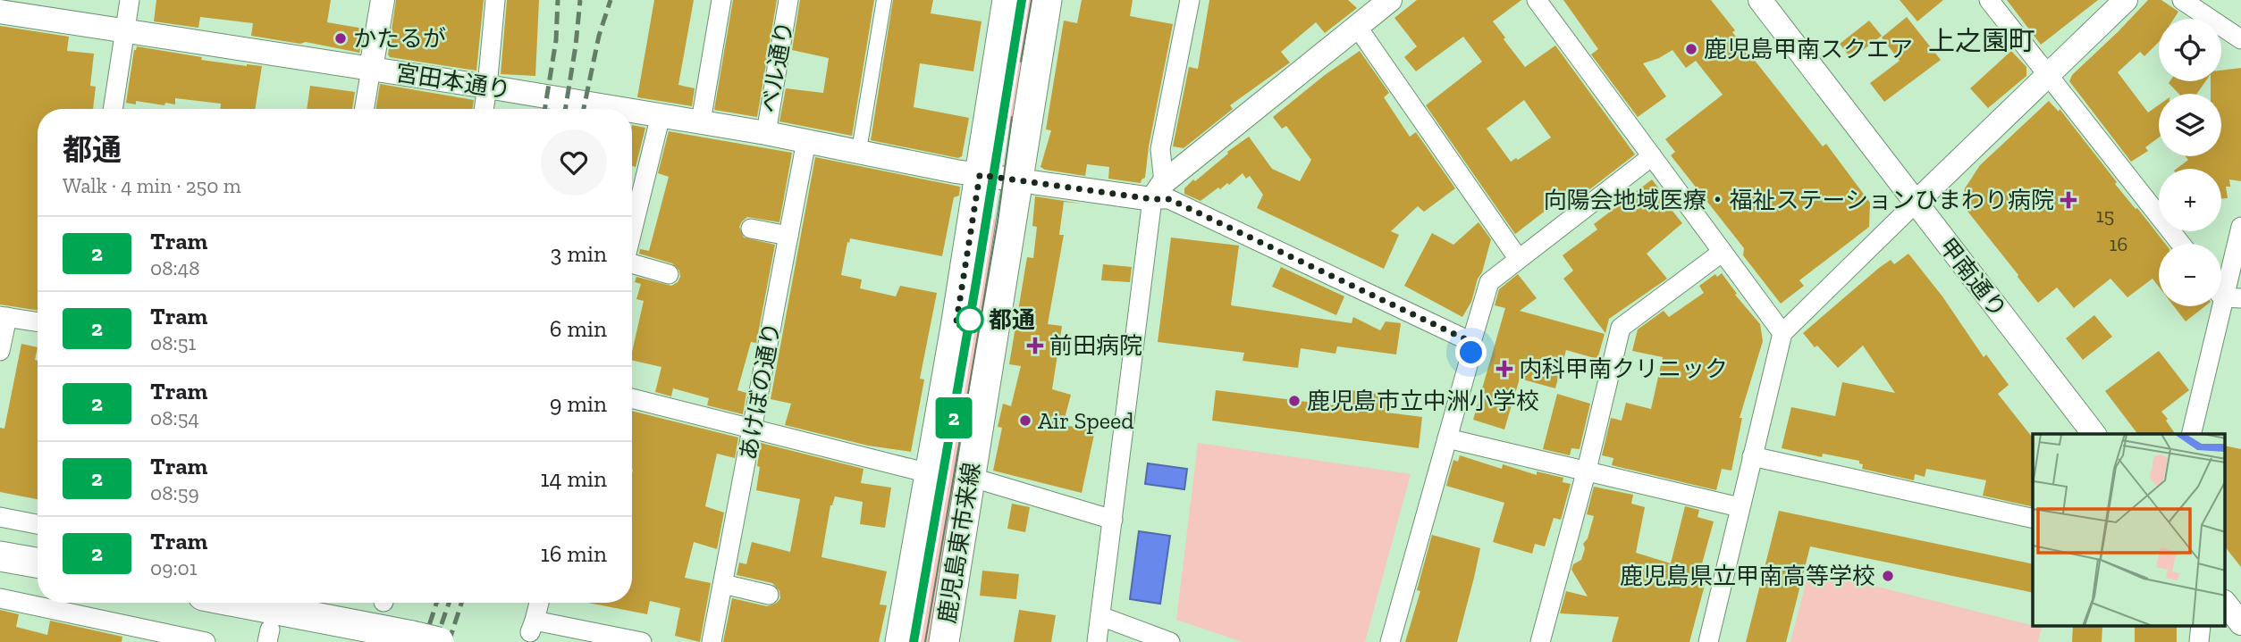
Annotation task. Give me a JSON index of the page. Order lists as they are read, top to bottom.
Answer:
{
  "streets": {
    "main road": ["鹿児島東市来線"],
    "street": [
      "ベル通り",
      "宮田本通り",
      "甲南通り",
      "あけぼの通り"
    ]
  },
  "crossings": [
    ["ベル通り", "宮田本通り"],
    ["宮田本通り", "あけぼの通り"],
    ["宮田本通り", "鹿児島東市来線"]
  ],
  "districts": ["上之園町"],
  "places": {
    "other": [
      "かたるが",
      "鹿児島甲南スクエア",
      "都通",
      "鹿児島市立中洲小学校",
      "Air Speed",
      "鹿児島県立甲南高等学校"
    ],
    "health": ["向陽会地域医療・福祉ステーションひまわり病院", "前田病院", "内科甲南クリニック"]
  },
  "lines": ["tram line 2"],
  "house_numbers": ["15", "16"],
  "page": {
    "on_map": "2",
    "map_buttons": ["+", "−"],
    "heading": ["都通", "Walk · 4 min · 250 m"],
    "list": [
      {
        "mark": "2",
        "name": "Tram",
        "note": "08:48",
        "value": "3 min"
      },
      {
        "mark": "2",
        "name": "Tram",
        "note": "08:51",
        "value": "6 min"
      },
      {
        "mark": "2",
        "name": "Tram",
        "note": "08:54",
        "value": "9 min"
      },
      {
        "mark": "2",
        "name": "Tram",
        "note": "08:59",
        "value": "14 min"
      },
      {
        "mark": "2",
        "name": "Tram",
        "note": "09:01",
        "value": "16 min"
      }
    ]
  }
}
